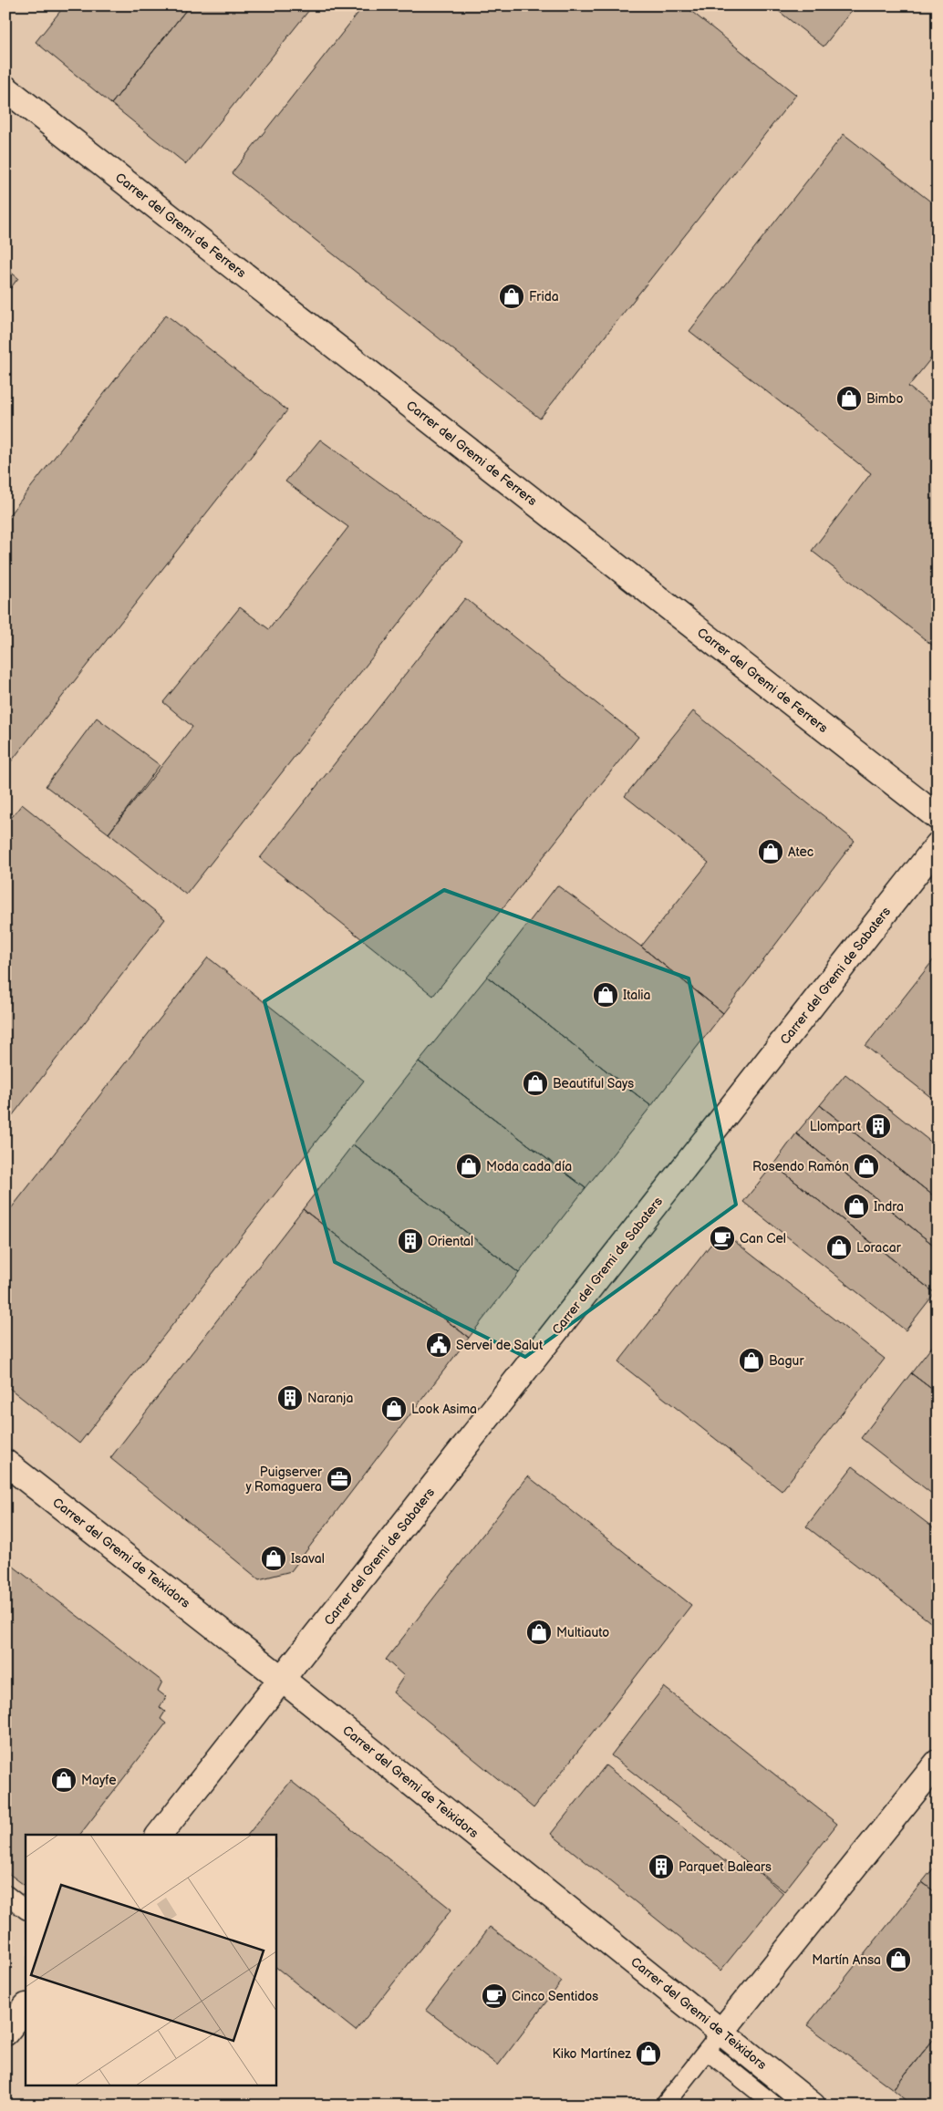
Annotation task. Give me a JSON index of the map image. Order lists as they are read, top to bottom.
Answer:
{
  "streets": {
    "street": ["Carrer del Gremi de Ferrers", "Carrer del Gremi de Sabaters", "Carrer del Gremi de Teixidors"]
  },
  "crossings": [
    ["Carrer del Gremi de Sabaters", "Carrer del Gremi de Teixidors"]
  ],
  "places": {
    "shop": [
      "Frida",
      "Bimbo",
      "Atec",
      "Italia",
      "Beautiful Says",
      "Moda cada día",
      "Rosendo Ramón",
      "Indra",
      "Loracar",
      "Bagur",
      "Look Asima",
      "Isaval",
      "Multiauto",
      "Mayfe",
      "Martín Ansa",
      "Kiko Martínez"
    ],
    "building": [
      "Llompart",
      "Oriental",
      "Naranja",
      "Parquet Balears"
    ],
    "cafe": ["Can Cel", "Cinco Sentidos"],
    "public building": ["Servei de Salut"],
    "office": ["Puigserver y Romaguera"]
  }
}
